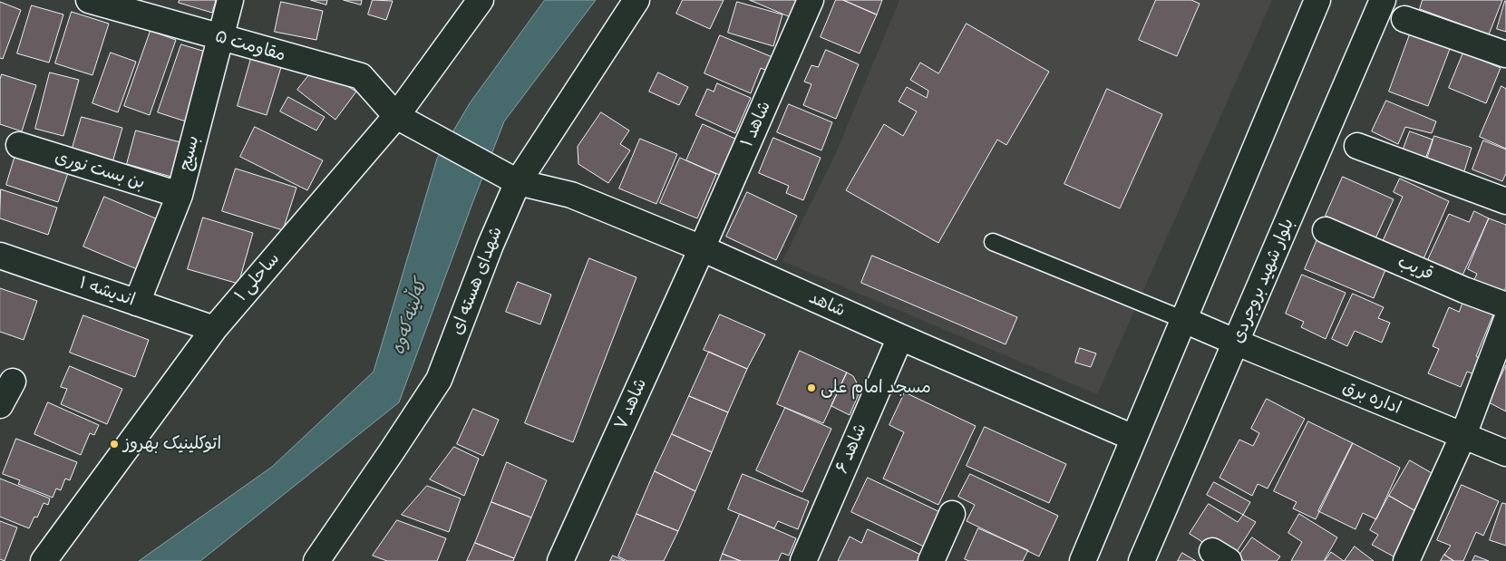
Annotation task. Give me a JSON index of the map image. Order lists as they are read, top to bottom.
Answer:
{
  "streets": {
    "street": [
      "مقاومت ۵",
      "شاهد ۱",
      "بسیج",
      "بن بست نوری",
      "قریب",
      "ساحلی ۱",
      "شهدای هسته ای",
      "بلوار شهید بروجردی",
      "اندیشه ۱",
      "شاهد",
      "اداره برق",
      "شاهد ۷",
      "شاهد ۶"
    ]
  },
  "crossings": [
    ["مقاومت ۵", "بسیج"],
    ["مقاومت ۵", "ساحلی ۱"],
    ["مقاومت ۵", "شهدای هسته ای"],
    ["مقاومت ۵", "شاهد"],
    ["شاهد ۱", "شاهد"],
    ["شاهد ۱", "شاهد ۷"],
    ["بسیج", "بن بست نوری"],
    ["بسیج", "اندیشه ۱"],
    ["ساحلی ۱", "اندیشه ۱"],
    ["شهدای هسته ای", "شاهد"],
    ["بلوار شهید بروجردی", "اداره برق"],
    ["شاهد", "شاهد ۷"],
    ["شاهد", "شاهد ۶"]
  ],
  "water": ["کەڵینەکەوە"],
  "places": ["مسجد امام علی", "اتوکلینیک بهروز"]
}
